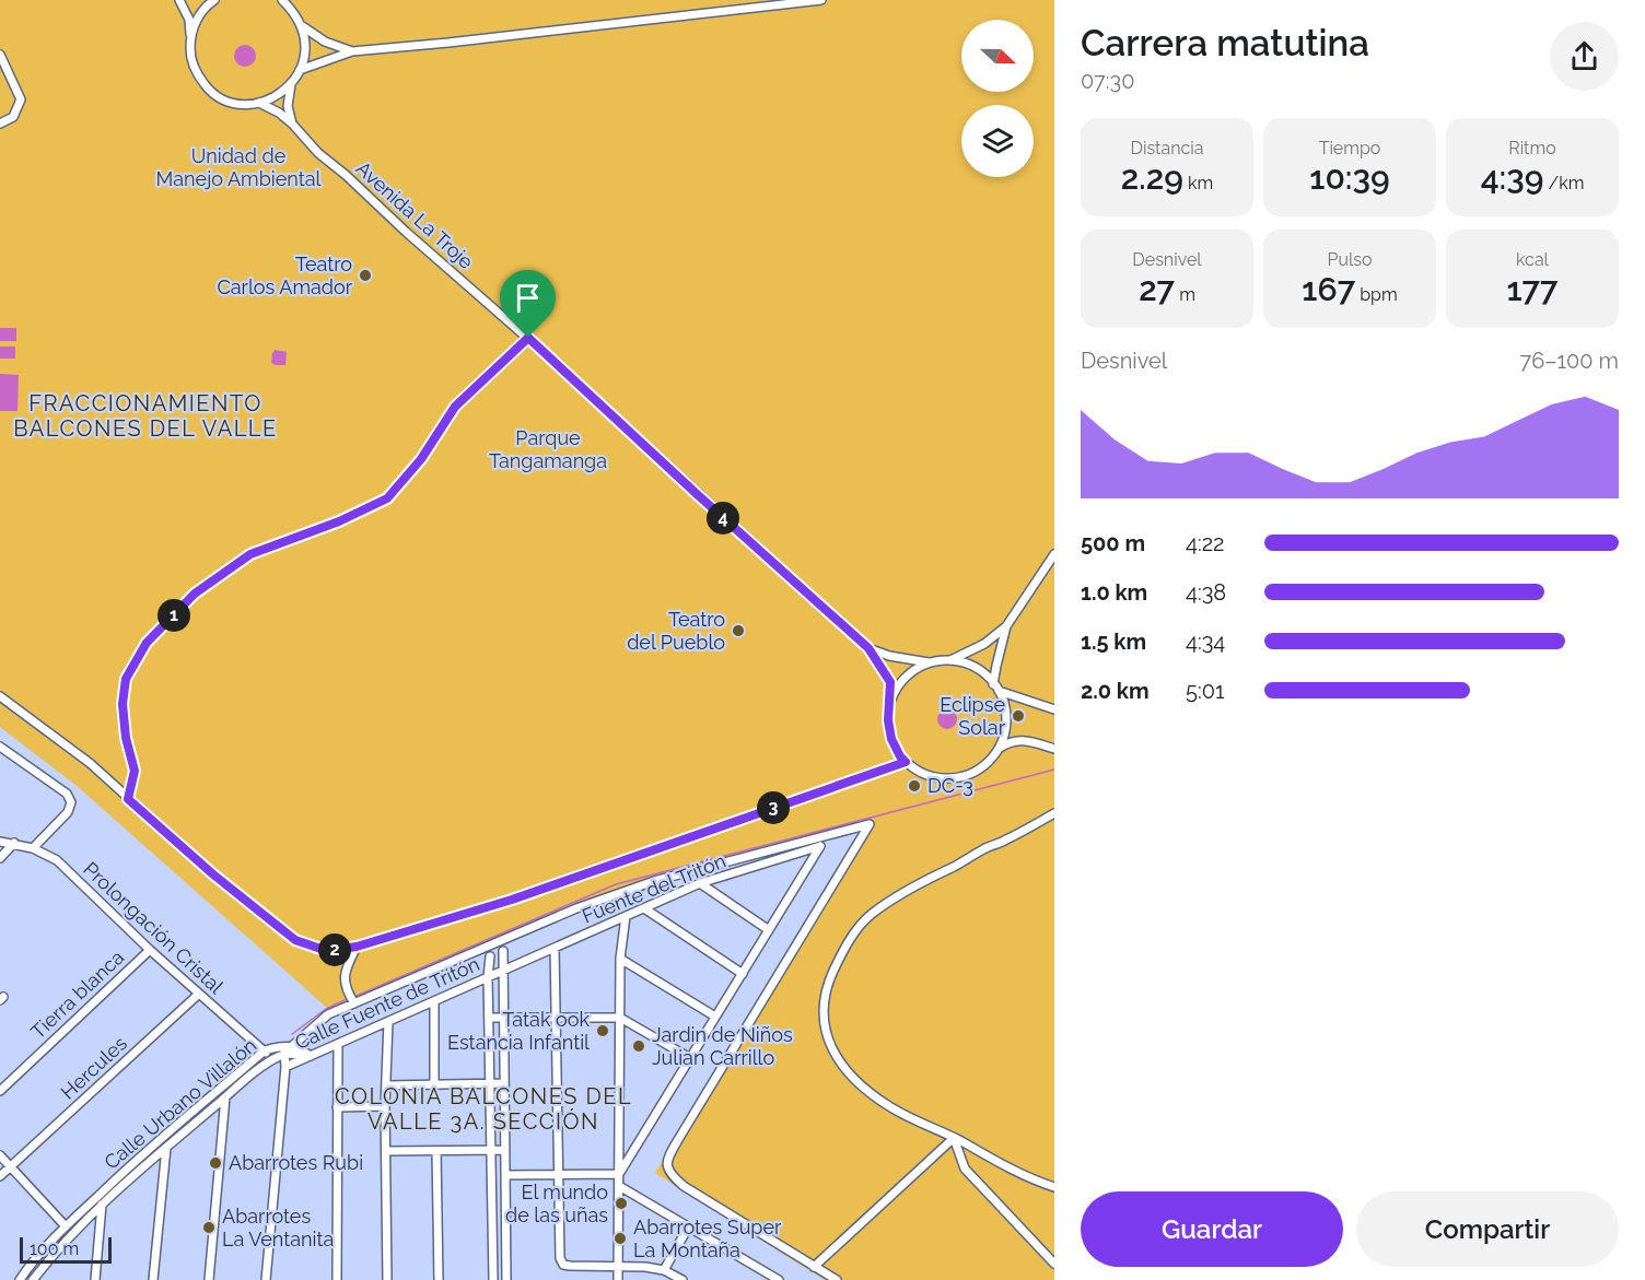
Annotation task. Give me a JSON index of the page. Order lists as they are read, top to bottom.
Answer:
{
  "streets": {
    "street": [
      "Avenida La Troje",
      "Fuente del Tritón",
      "Prolongación Cristal",
      "Tierra blanca",
      "Calle Fuente de Tritón",
      "Hercules",
      "Calle Urbano Villalón"
    ]
  },
  "crossings": [
    ["Fuente del Tritón", "Calle Fuente de Tritón"],
    ["Prolongación Cristal", "Tierra blanca"],
    ["Prolongación Cristal", "Hercules"],
    ["Prolongación Cristal", "Calle Urbano Villalón"],
    ["Calle Fuente de Tritón", "Calle Urbano Villalón"]
  ],
  "districts": ["FRACCIONAMIENTO BALCONES DEL VALLE", "COLONIA BALCONES DEL VALLE 3A. SECCIÓN"],
  "parks": ["Unidad de Manejo Ambiental", "Parque Tangamanga"],
  "places": [
    "Teatro Carlos Amador",
    "Teatro del Pueblo",
    "Eclipse Solar",
    "DC-3",
    "Tatak ook Estancia Infantil",
    "Jardin de Niños Julian Carrillo",
    "Abarrotes Rubi",
    "El mundo de las uñas",
    "Abarrotes La Ventanita",
    "Abarrotes Super La Montaña"
  ],
  "scale_bar": "100 m",
  "north": "right",
  "page": {
    "heading": ["Carrera matutina", "07:30"],
    "stats": [
      ["Distancia", "2.29 km"],
      ["Tiempo", "10:39"],
      ["Ritmo", "4:39 /km"],
      ["Desnivel", "27 m"],
      ["Pulso", "167 bpm"],
      ["kcal", "177"]
    ],
    "chart": ["Desnivel", "76–100 m"],
    "pins": [
      "4",
      "1",
      "3",
      "2"
    ],
    "list": [
      {
        "name": "500 m",
        "note": "4:22"
      },
      {
        "name": "1.0 km",
        "note": "4:38"
      },
      {
        "name": "1.5 km",
        "note": "4:34"
      },
      {
        "name": "2.0 km",
        "note": "5:01"
      }
    ],
    "buttons": ["Guardar", "Compartir"],
    "scale": "100 m"
  }
}
